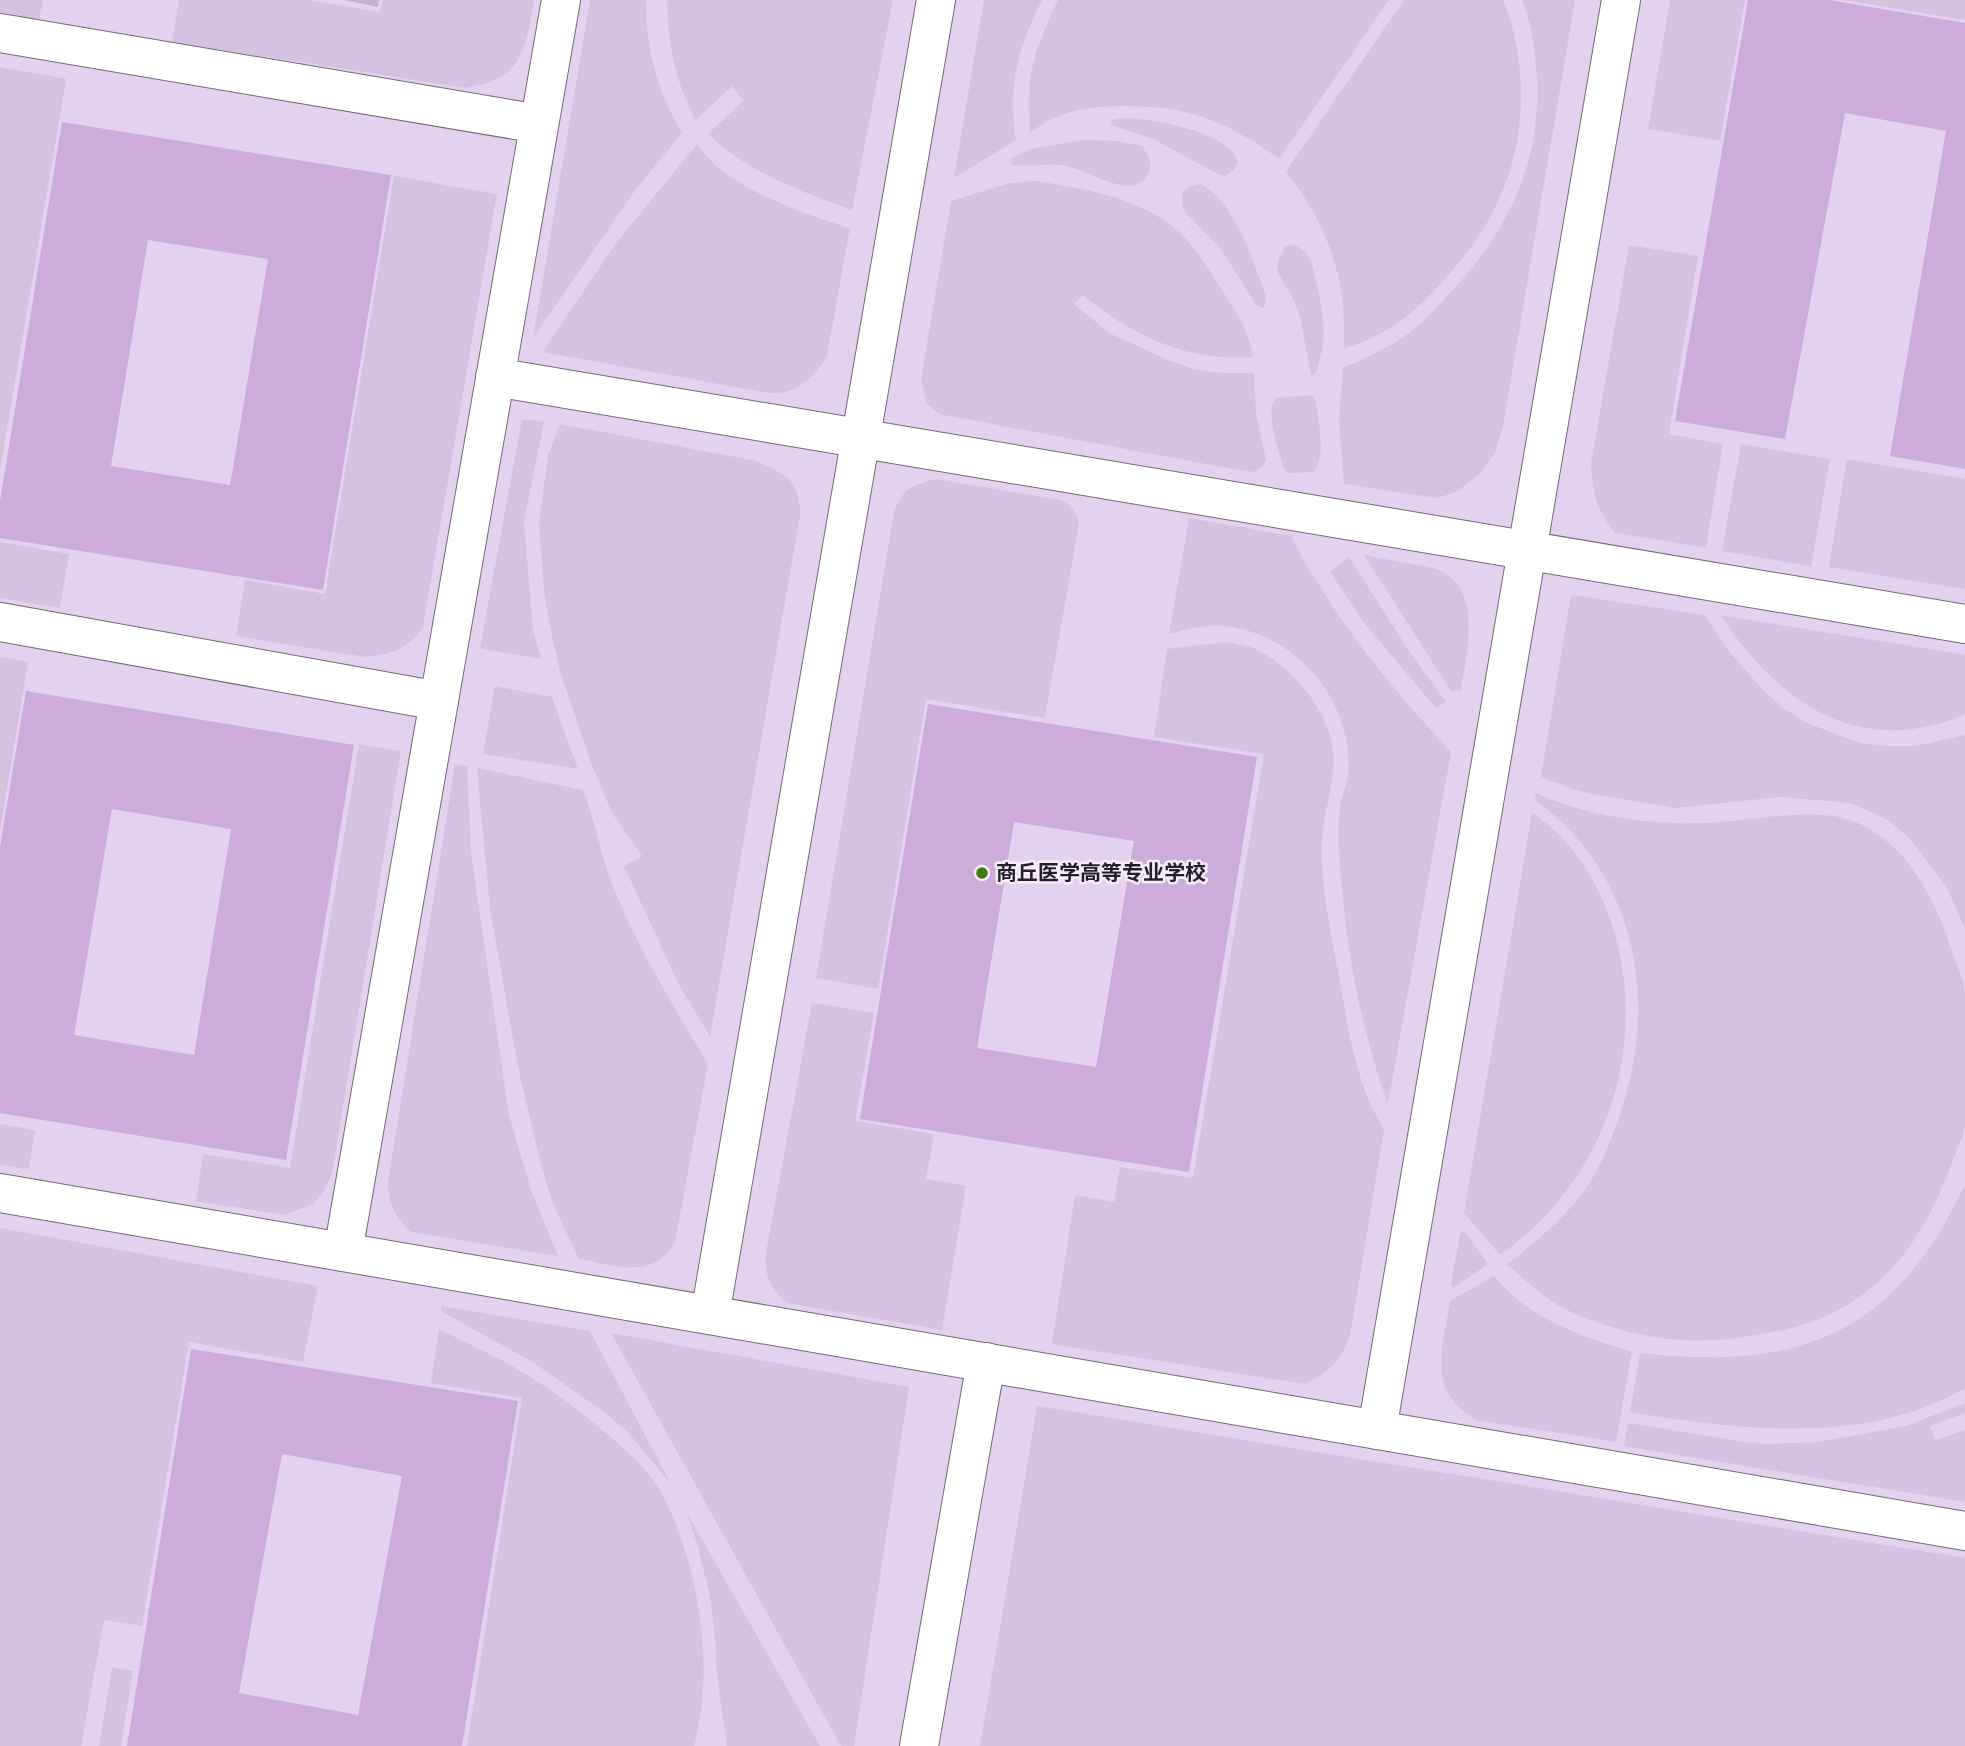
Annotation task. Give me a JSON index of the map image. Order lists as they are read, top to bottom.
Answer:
{
  "places": ["商丘医学高等专业学校"]
}
